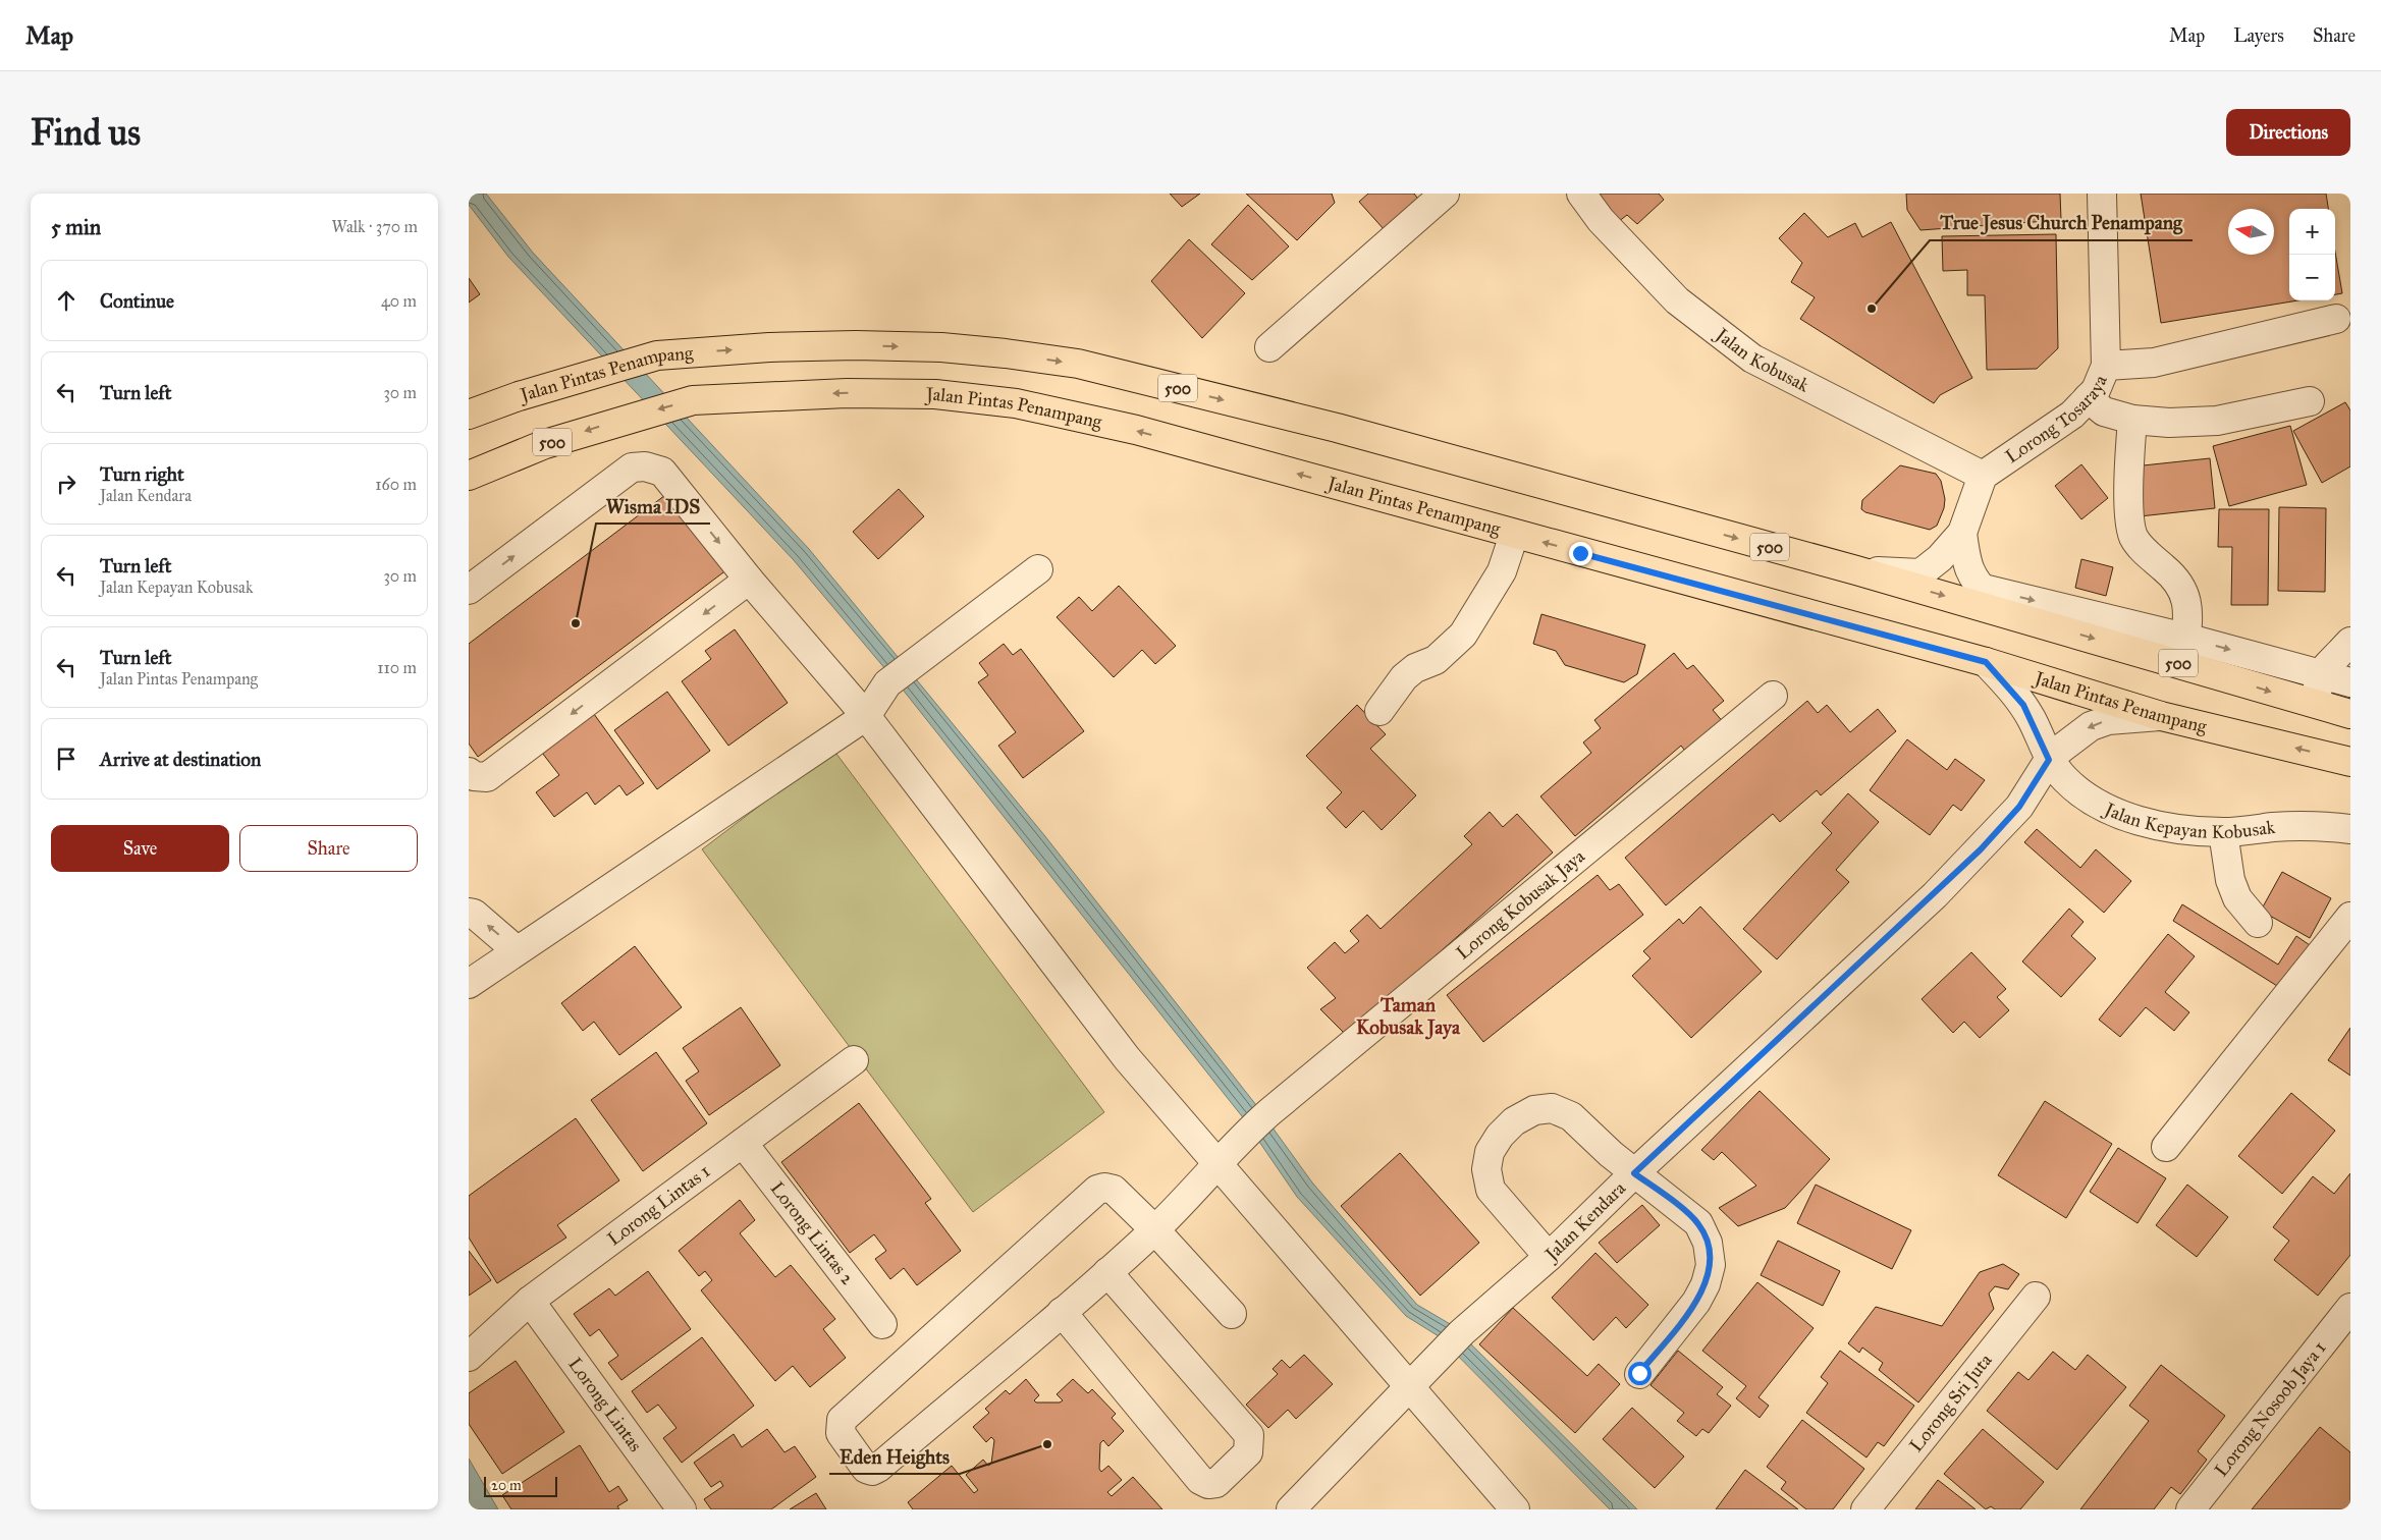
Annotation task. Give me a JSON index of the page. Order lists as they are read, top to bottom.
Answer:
{
  "streets": {
    "main road": ["Jalan Pintas Penampang", "500"],
    "street": [
      "Jalan Kobusak",
      "Lorong Tosaraya",
      "Jalan Kepayan Kobusak",
      "Lorong Kobusak Jaya",
      "Lorong Lintas 1",
      "Jalan Kendara",
      "Lorong Lintas 2",
      "Lorong Sri Juta",
      "Lorong Lintas",
      "Lorong Nosoob Jaya 1"
    ]
  },
  "crossings": [
    ["Jalan Kobusak", "Lorong Tosaraya"],
    ["Jalan Pintas Penampang", "Jalan Kepayan Kobusak"],
    ["Jalan Kepayan Kobusak", "Jalan Kendara"],
    ["Lorong Lintas 1", "Lorong Lintas 2"],
    ["Lorong Lintas 1", "Lorong Lintas"]
  ],
  "districts": ["Taman Kobusak Jaya"],
  "places": ["True Jesus Church Penampang", "Wisma IDS", "Eden Heights"],
  "scale_bar": "20 m",
  "north": "left",
  "page": {
    "header": "Map",
    "nav": ["Map", "Layers", "Share"],
    "buttons": [
      "Directions",
      ["Save", "Share"]
    ],
    "title": "Find us",
    "heading": ["5 min", "Walk · 370 m"],
    "map_buttons": ["+", "−"],
    "list": [
      ["Continue", "40 m"],
      ["Turn left", "30 m"],
      ["Turn right", "Jalan Kendara", "160 m"],
      ["Turn left", "Jalan Kepayan Kobusak", "30 m"],
      ["Turn left", "Jalan Pintas Penampang", "110 m"],
      "Arrive at destination"
    ],
    "scale": "20 m"
  }
}
